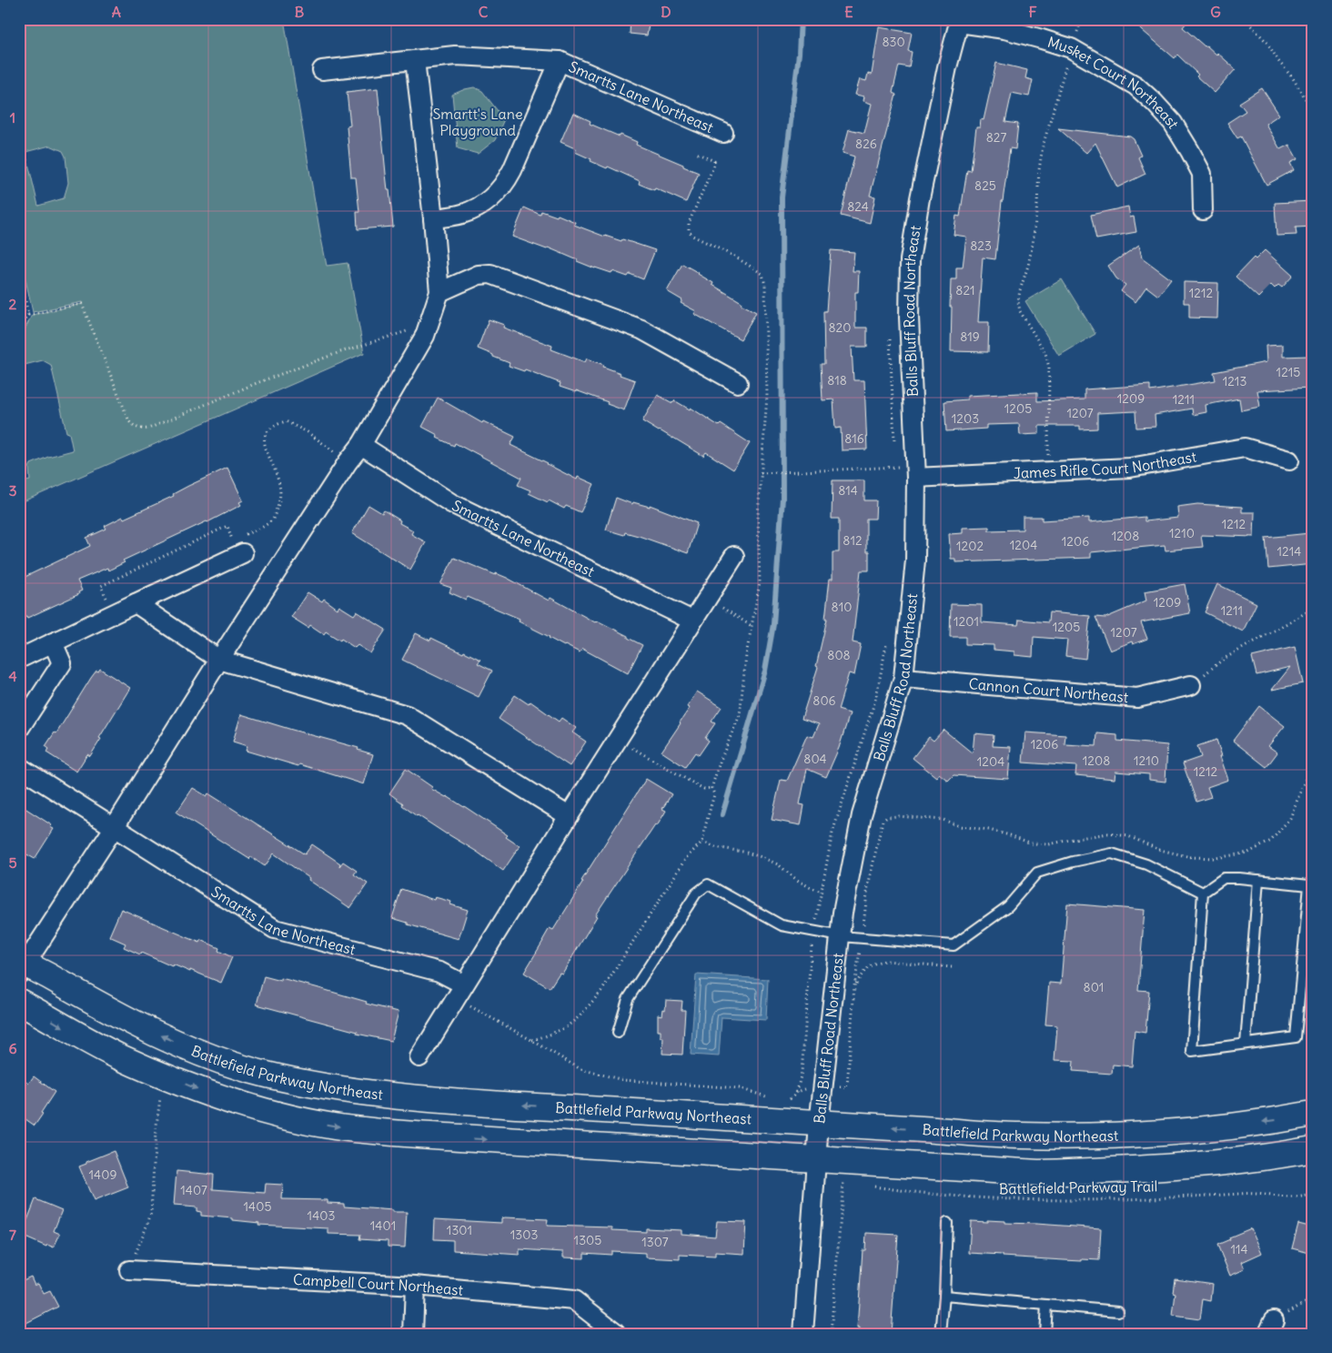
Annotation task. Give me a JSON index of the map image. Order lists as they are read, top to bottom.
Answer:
{
  "streets": {
    "main road": ["Battlefield Parkway Northeast"],
    "street": [
      "Musket Court Northeast",
      "Smartts Lane Northeast",
      "Balls Bluff Road Northeast",
      "James Rifle Court Northeast",
      "Cannon Court Northeast",
      "Campbell Court Northeast"
    ],
    "path": ["Battlefield Parkway Trail"]
  },
  "crossings": [
    ["Musket Court Northeast", "Balls Bluff Road Northeast"],
    ["Balls Bluff Road Northeast", "James Rifle Court Northeast"],
    ["Balls Bluff Road Northeast", "Cannon Court Northeast"],
    ["Balls Bluff Road Northeast", "Battlefield Parkway Northeast"]
  ],
  "parks": ["Smartt's Lane Playground"],
  "house_numbers": [
    "830",
    "827",
    "826",
    "825",
    "824",
    "823",
    "821",
    "1212",
    "820",
    "819",
    "1215",
    "818",
    "1213",
    "1209",
    "1211",
    "1205",
    "1207",
    "1203",
    "816",
    "814",
    "1212",
    "1210",
    "1208",
    "812",
    "1206",
    "1204",
    "1202",
    "1214",
    "1209",
    "810",
    "1211",
    "1201",
    "1205",
    "1207",
    "808",
    "806",
    "1206",
    "804",
    "1208",
    "1210",
    "1204",
    "1212",
    "801",
    "1409",
    "1407",
    "1405",
    "1403",
    "1401",
    "1301",
    "1303",
    "1305",
    "1307",
    "114"
  ],
  "grid": {
    "columns": [
      "A",
      "B",
      "C",
      "D",
      "E",
      "F",
      "G"
    ],
    "rows": [
      "1",
      "2",
      "3",
      "4",
      "5",
      "6",
      "7"
    ]
  }
}
